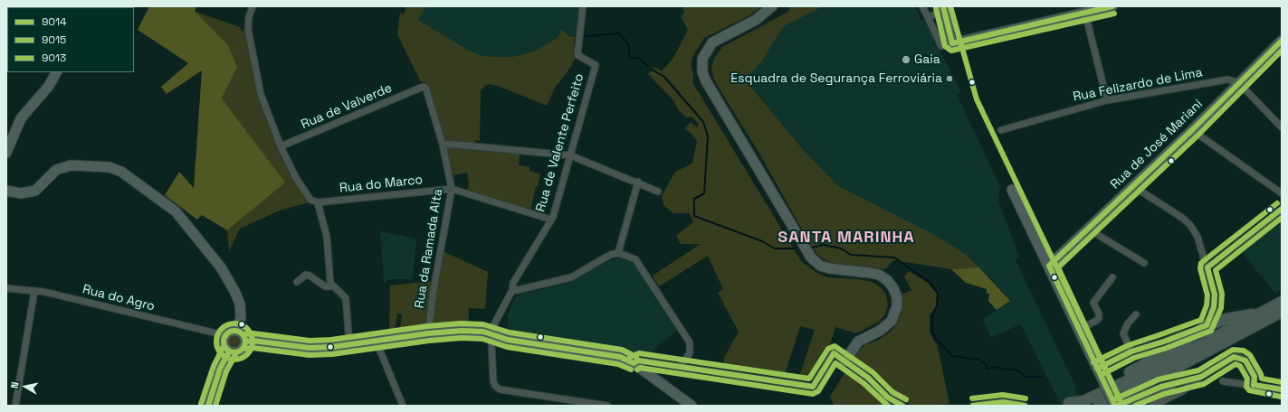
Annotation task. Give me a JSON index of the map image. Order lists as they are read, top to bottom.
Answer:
{
  "streets": {
    "street": [
      "Rua Felizardo de Lima",
      "Rua de Valverde",
      "Rua de Valente Perfeito",
      "Rua de José Mariani",
      "Rua do Marco",
      "Rua da Ramada Alta",
      "Rua do Agro"
    ]
  },
  "crossings": [
    ["Rua Felizardo de Lima", "Rua de José Mariani"],
    ["Rua de Valverde", "Rua da Ramada Alta"],
    ["Rua de Valente Perfeito", "Rua do Marco"],
    ["Rua do Marco", "Rua da Ramada Alta"]
  ],
  "districts": ["SANTA MARINHA"],
  "places": ["Gaia", "Esquadra de Segurança Ferroviária"],
  "lines": ["transit line 9014", "transit line 9013", "transit line 9015"],
  "legend": ["9014", "9015", "9013"],
  "north": "left"
}
